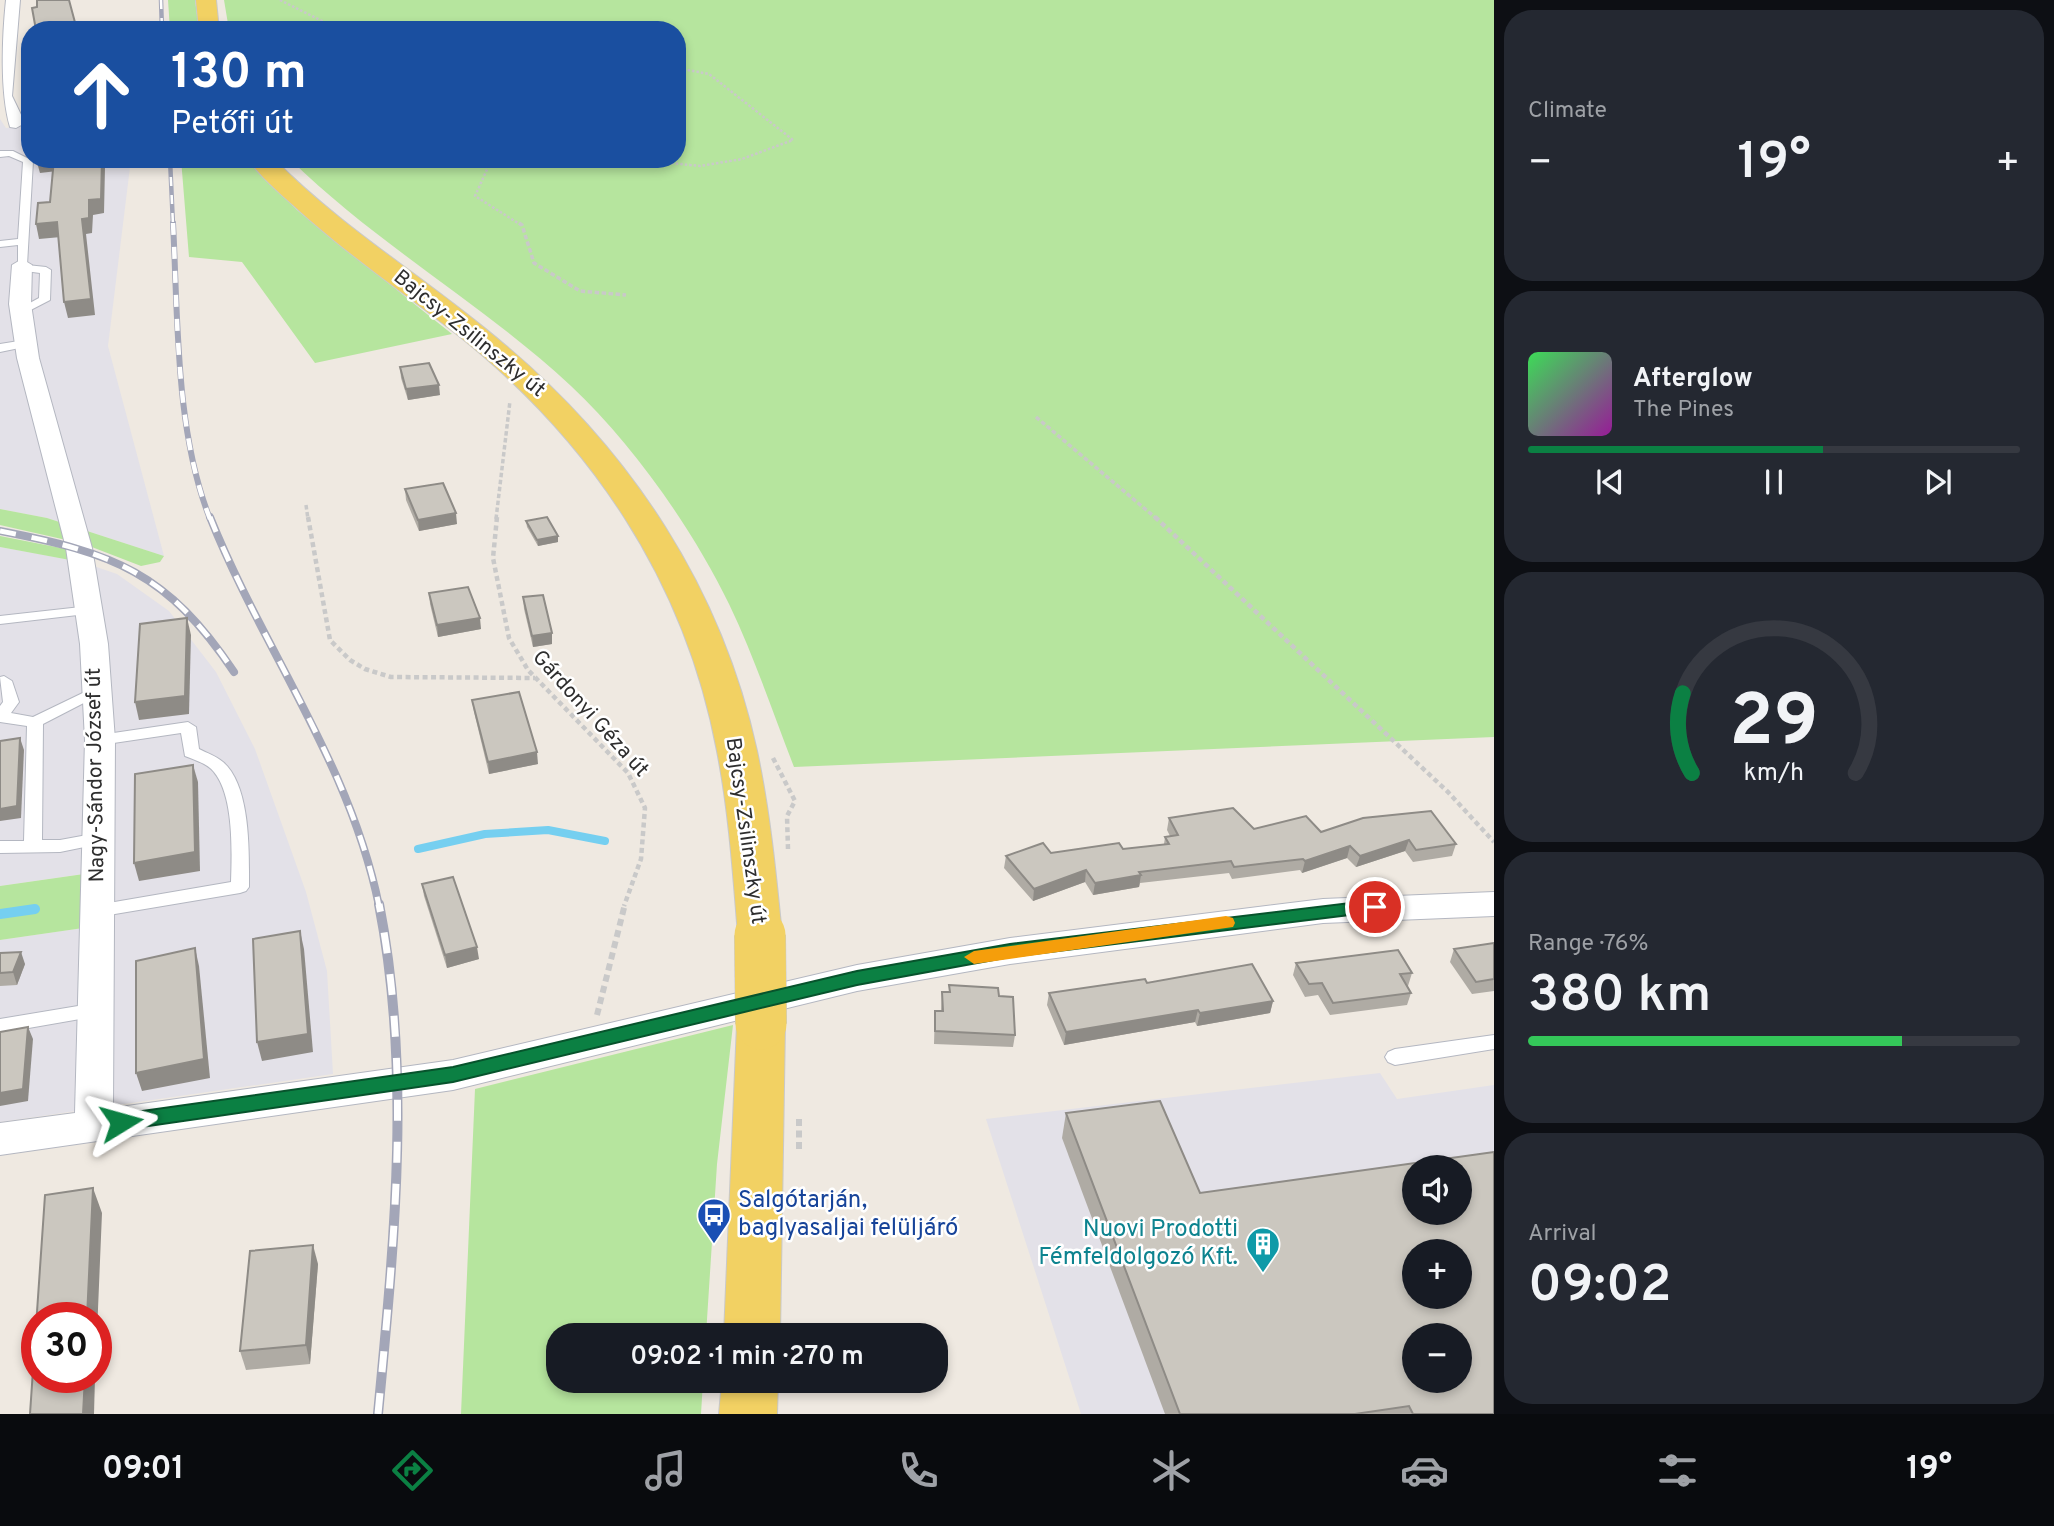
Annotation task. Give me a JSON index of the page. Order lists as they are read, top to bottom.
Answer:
{
  "streets": {
    "main road": ["Bajcsy-Zsilinszky út"],
    "street": ["Nagy-Sándor József út"],
    "path": ["Gárdonyi Géza út"]
  },
  "places": {
    "bus stop": ["Salgótarján, baglyasaljai felüljáró"],
    "building": ["Nuovi Prodotti Fémfeldolgozó Kft."]
  },
  "page": {
    "tile": [
      "Climate",
      ["Range · 76%", "380 km"],
      ["Arrival", "09:02"]
    ],
    "turn": ["130 m", "Petőfi út"],
    "heat": ["−", "19°", "+"],
    "song": ["Afterglow", "The Pines"],
    "map_buttons": ["+", "−"],
    "limit": "30",
    "trip": "09:02 · 1 min · 270 m",
    "tabs": ["09:01", "19°"],
    "gauge": ["29", "km/h"]
  }
}
